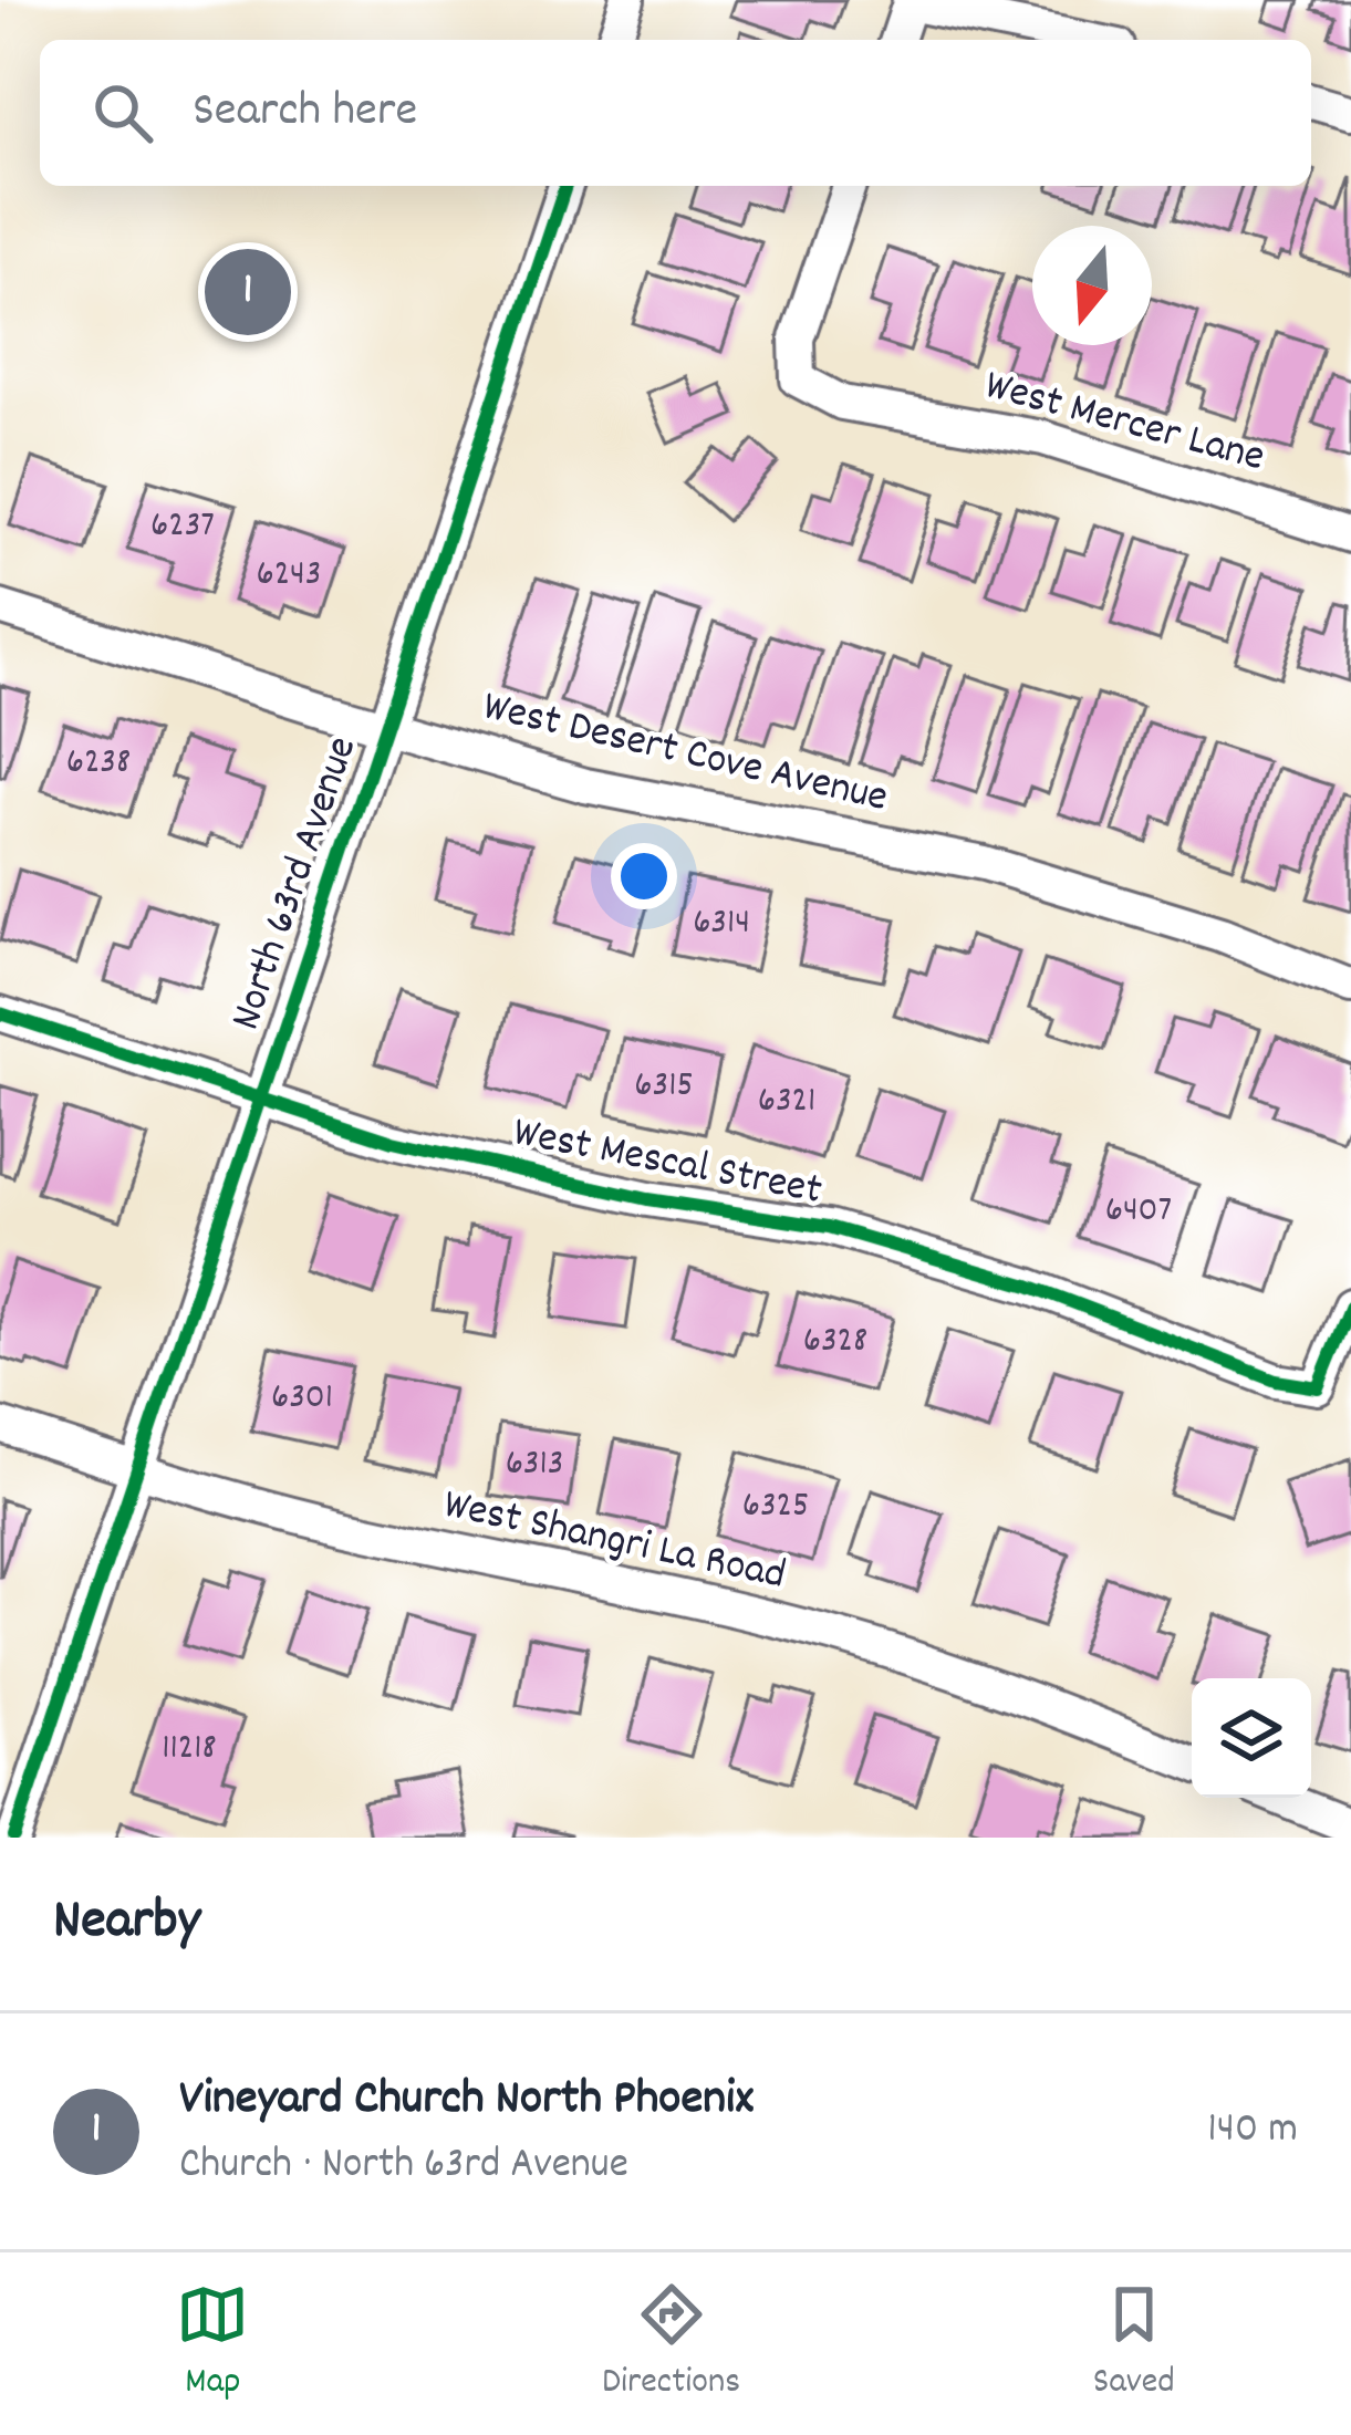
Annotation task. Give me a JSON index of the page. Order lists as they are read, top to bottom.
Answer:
{
  "streets": {
    "street": [
      "West Mercer Lane",
      "West Desert Cove Avenue",
      "North 63rd Avenue",
      "West Mescal Street",
      "West Shangri La Road"
    ]
  },
  "crossings": [
    ["West Desert Cove Avenue", "North 63rd Avenue"],
    ["North 63rd Avenue", "West Mescal Street"],
    ["North 63rd Avenue", "West Shangri La Road"]
  ],
  "house_numbers": [
    "6237",
    "6243",
    "6238",
    "6314",
    "6315",
    "6321",
    "6407",
    "6328",
    "6301",
    "6313",
    "6325",
    "11218"
  ],
  "north": "bottom",
  "page": {
    "search": "Search here",
    "pins": "1",
    "heading": "Nearby",
    "list": [
      {
        "mark": "1",
        "name": "Vineyard Church North Phoenix",
        "note": "Church · North 63rd Avenue",
        "value": "140 m"
      }
    ],
    "nav": ["Map", "Directions", "Saved"]
  }
}
